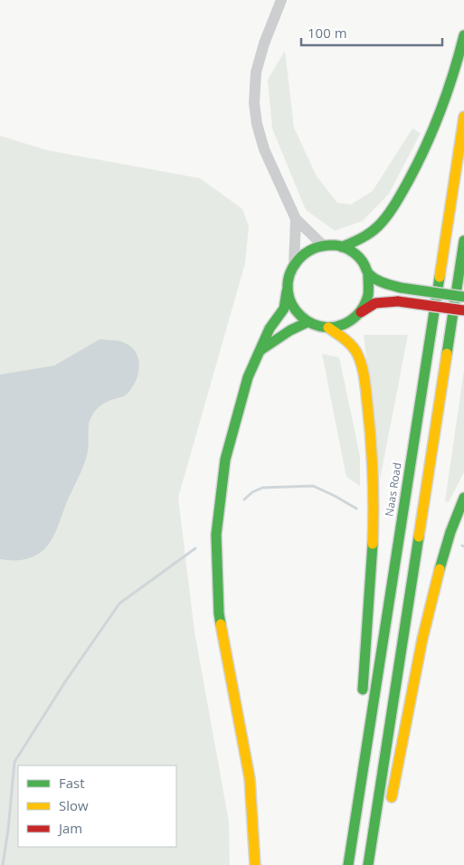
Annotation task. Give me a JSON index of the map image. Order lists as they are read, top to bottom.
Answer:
{
  "streets": {
    "main road": ["Naas Road"]
  },
  "legend": ["Fast", "Slow", "Jam"],
  "scale_bar": "100 m"
}
